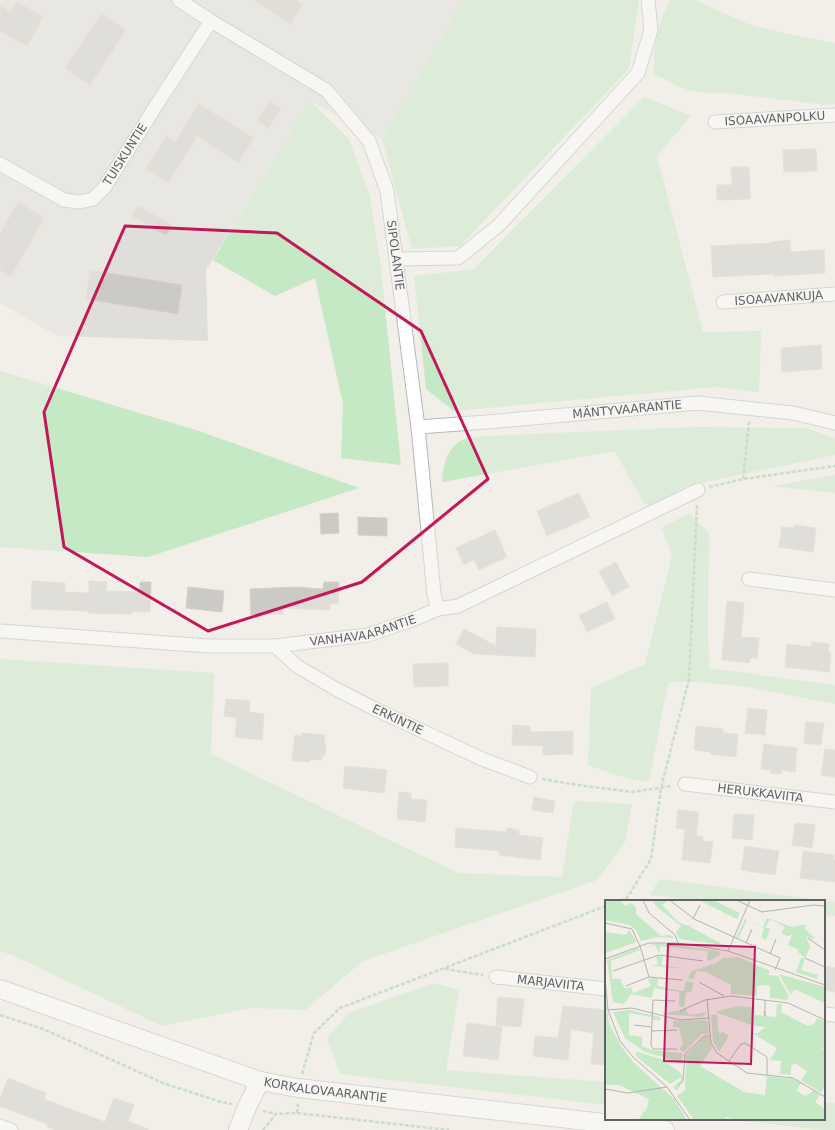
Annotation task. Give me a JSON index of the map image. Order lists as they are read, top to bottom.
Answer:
{
  "streets": {
    "street": [
      "ISOAAVANPOLKU",
      "TUISKUNTIE",
      "SIPOLANTIE",
      "ISOAAVANKUJA",
      "MÄNTYVAARANTIE",
      "VANHAVAARANTIE",
      "ERKINTIE",
      "HERUKKAVIITA",
      "MARJAVIITA",
      "KORKALOVAARANTIE"
    ]
  },
  "crossings": [
    ["TUISKUNTIE", "SIPOLANTIE"],
    ["SIPOLANTIE", "MÄNTYVAARANTIE"],
    ["SIPOLANTIE", "VANHAVAARANTIE"],
    ["VANHAVAARANTIE", "ERKINTIE"]
  ]
}
